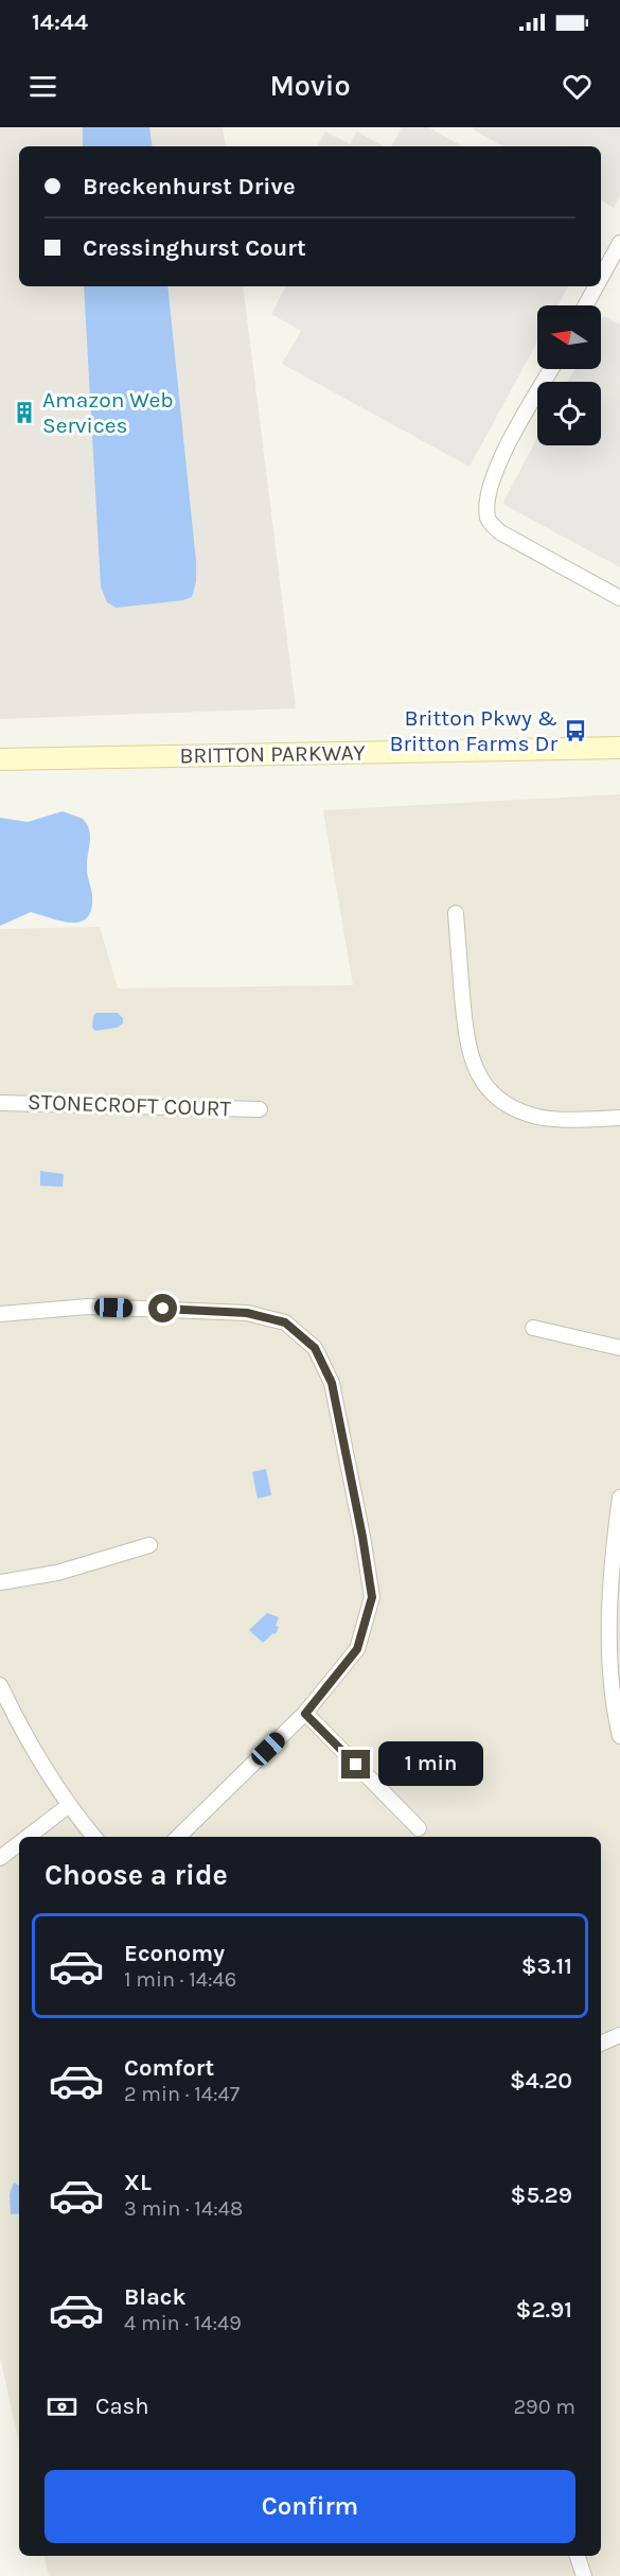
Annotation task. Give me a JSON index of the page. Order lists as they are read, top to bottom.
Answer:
{
  "streets": {
    "main road": ["BRITTON PARKWAY"],
    "street": ["STONECROFT COURT"]
  },
  "places": {
    "building": ["Amazon Web Services"],
    "bus stop": ["Britton Pkwy & Britton Farms Dr"]
  },
  "north": "left",
  "page": {
    "status": "14:44",
    "header": "Movio",
    "banner": ["Breckenhurst Drive", "Cressinghurst Court"],
    "bubble": "1 min",
    "heading": "Choose a ride",
    "list": [
      {
        "name": "Economy",
        "note": "1 min · 14:46",
        "value": "$3.11"
      },
      {
        "name": "Comfort",
        "note": "2 min · 14:47",
        "value": "$4.20"
      },
      {
        "name": "XL",
        "note": "3 min · 14:48",
        "value": "$5.29"
      },
      {
        "name": "Black",
        "note": "4 min · 14:49",
        "value": "$2.91"
      }
    ],
    "pay": ["Cash", "290 m"],
    "buttons": "Confirm"
  }
}
